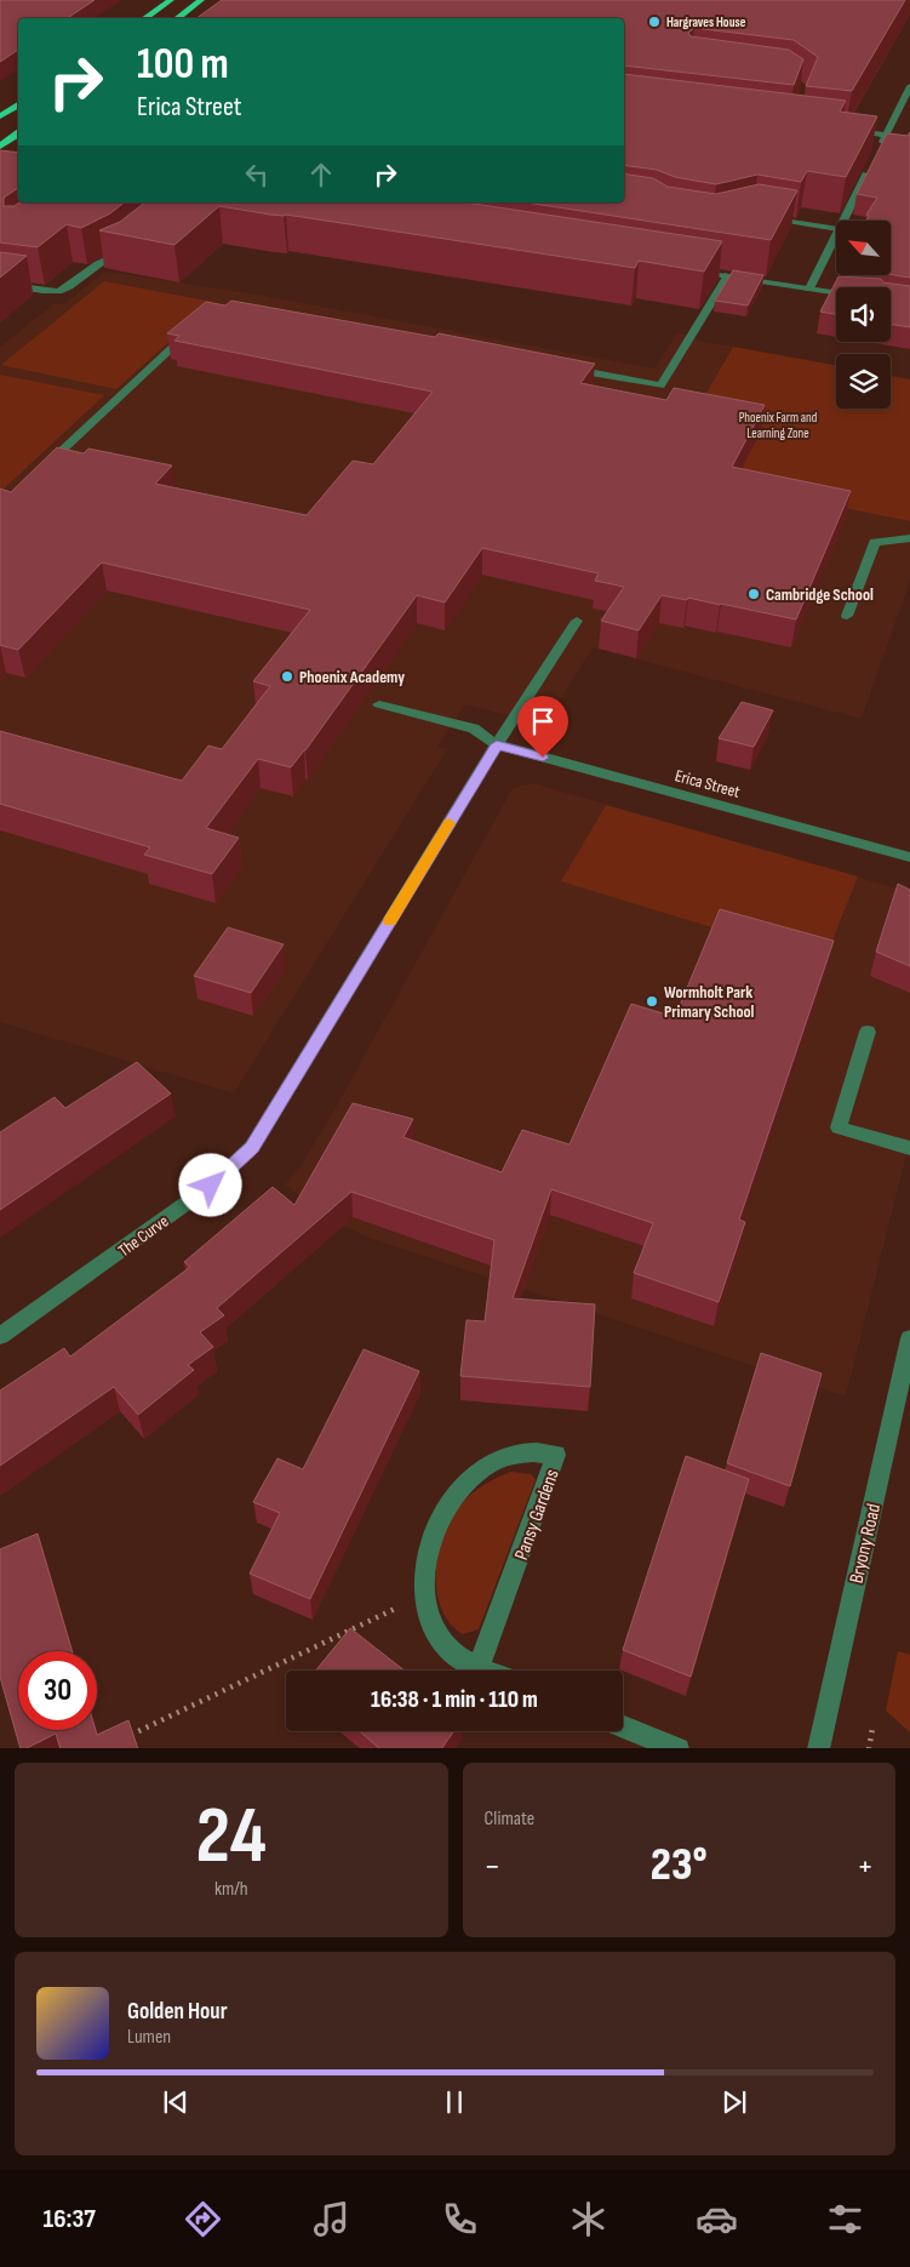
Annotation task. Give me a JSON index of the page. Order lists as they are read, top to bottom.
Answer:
{
  "streets": {
    "street": [
      "Erica Street",
      "The Curve",
      "Pansy Gardens",
      "Bryony Road"
    ]
  },
  "crossings": [
    ["Erica Street", "The Curve"]
  ],
  "parks": ["Phoenix Farm and Learning Zone"],
  "places": [
    "Hargraves House",
    "Cambridge School",
    "Phoenix Academy",
    "Wormholt Park Primary School"
  ],
  "north": "top left",
  "page": {
    "turn": ["100 m", "Erica Street"],
    "limit": "30",
    "trip": "16:38 · 1 min · 110 m",
    "tile": [
      ["24", "km/h"],
      "Climate"
    ],
    "heat": ["−", "23°", "+"],
    "song": ["Golden Hour", "Lumen"],
    "tabs": "16:37"
  }
}
